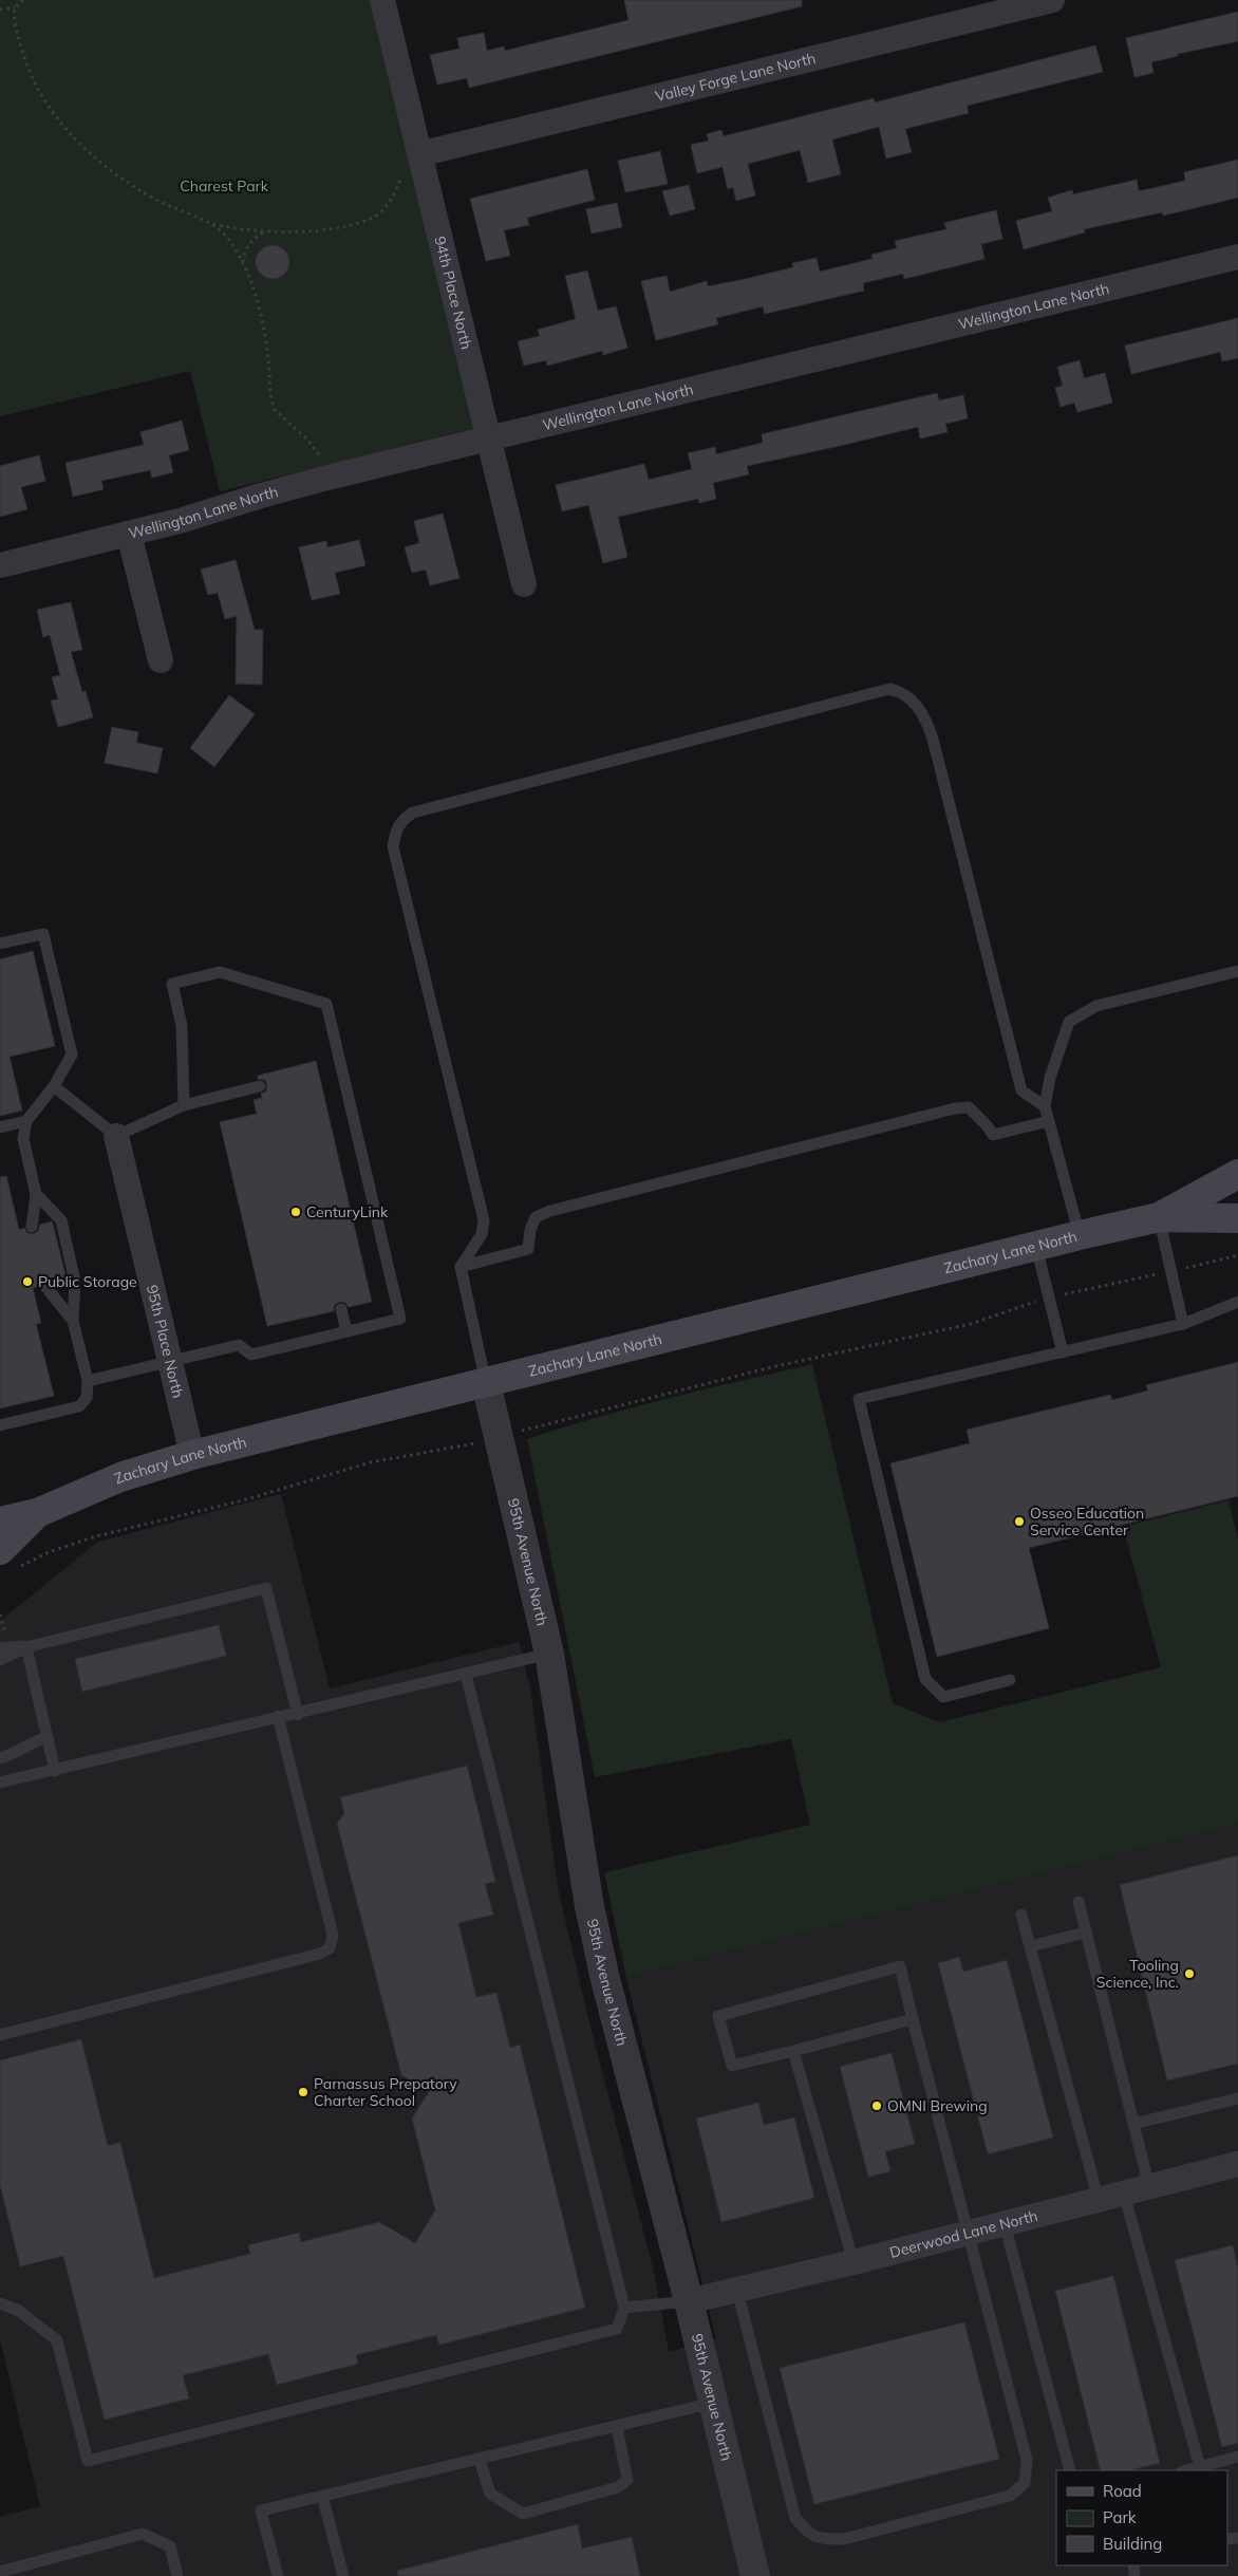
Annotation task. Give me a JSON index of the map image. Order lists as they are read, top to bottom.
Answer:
{
  "streets": {
    "main road": ["Zachary Lane North"],
    "street": [
      "Valley Forge Lane North",
      "94th Place North",
      "Wellington Lane North",
      "95th Place North",
      "95th Avenue North",
      "Deerwood Lane North"
    ]
  },
  "crossings": [
    ["Valley Forge Lane North", "94th Place North"],
    ["94th Place North", "Wellington Lane North"],
    ["Zachary Lane North", "95th Place North"],
    ["Zachary Lane North", "95th Avenue North"],
    ["95th Avenue North", "Deerwood Lane North"]
  ],
  "parks": ["Charest Park"],
  "places": [
    "CenturyLink",
    "Public Storage",
    "Osseo Education Service Center",
    "Tooling Science, Inc.",
    "Parnassus Prepatory Charter School",
    "OMNI Brewing"
  ],
  "legend": ["Road", "Park", "Building"]
}
